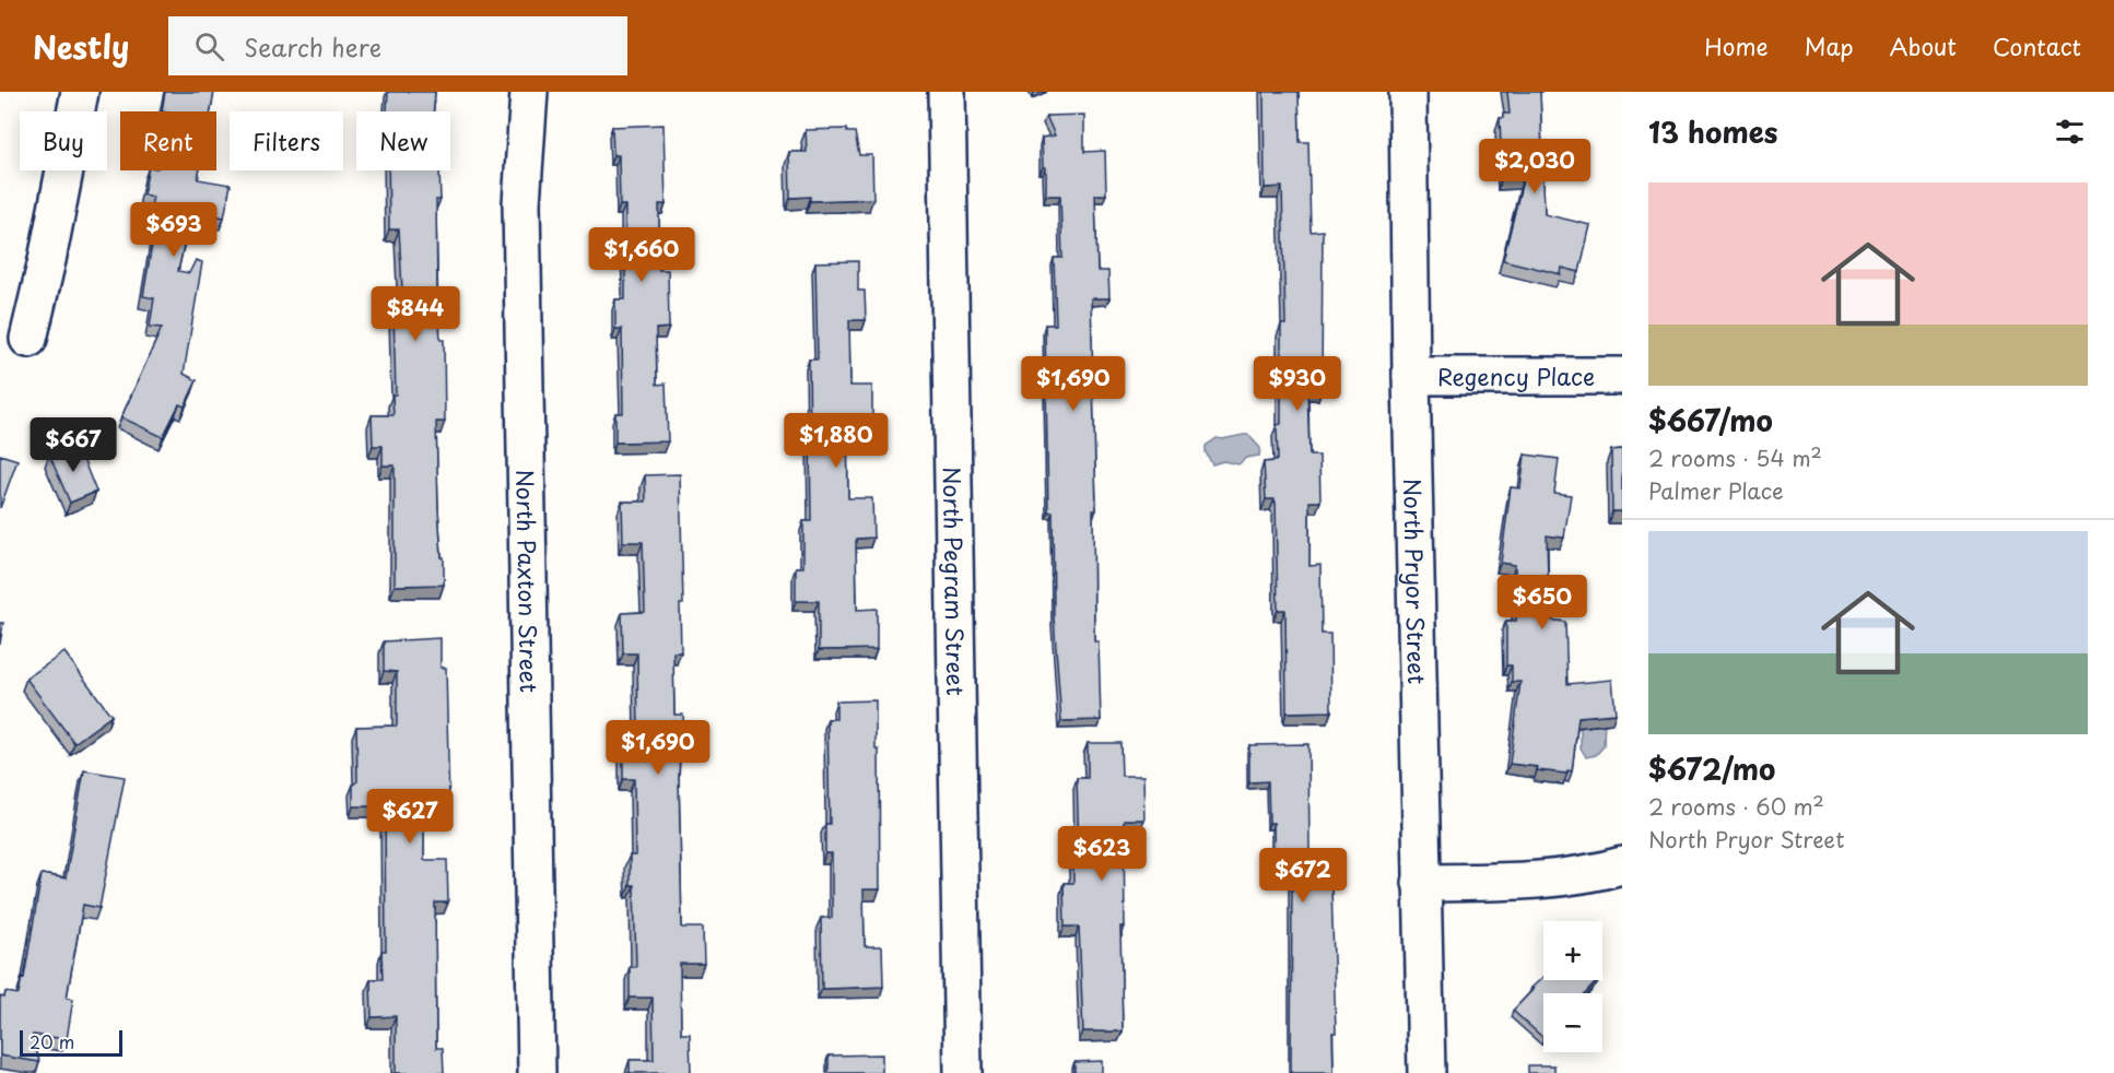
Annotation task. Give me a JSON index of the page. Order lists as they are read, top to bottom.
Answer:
{
  "streets": {
    "street": [
      "Regency Place",
      "North Paxton Street",
      "North Pegram Street",
      "North Pryor Street"
    ]
  },
  "crossings": [
    ["Regency Place", "North Pryor Street"]
  ],
  "scale_bar": "20 m",
  "page": {
    "header": "Nestly",
    "search": "Search here",
    "nav": [
      "Home",
      "Map",
      "About",
      "Contact"
    ],
    "heading": "13 homes",
    "chip": [
      "Buy",
      "Rent",
      "Filters",
      "New"
    ],
    "price": [
      "$2,030",
      "$693",
      "$1,660",
      "$844",
      "$1,690",
      "$930",
      "$1,880",
      "$667",
      "$650",
      "$1,690",
      "$627",
      "$623",
      "$672"
    ],
    "list": [
      {
        "name": "$667/mo",
        "note": "2 rooms · 54 m² · Palmer Place"
      },
      {
        "name": "$672/mo",
        "note": "2 rooms · 60 m² · North Pryor Street"
      }
    ],
    "map_buttons": ["+", "−"],
    "scale": "20 m"
  }
}
